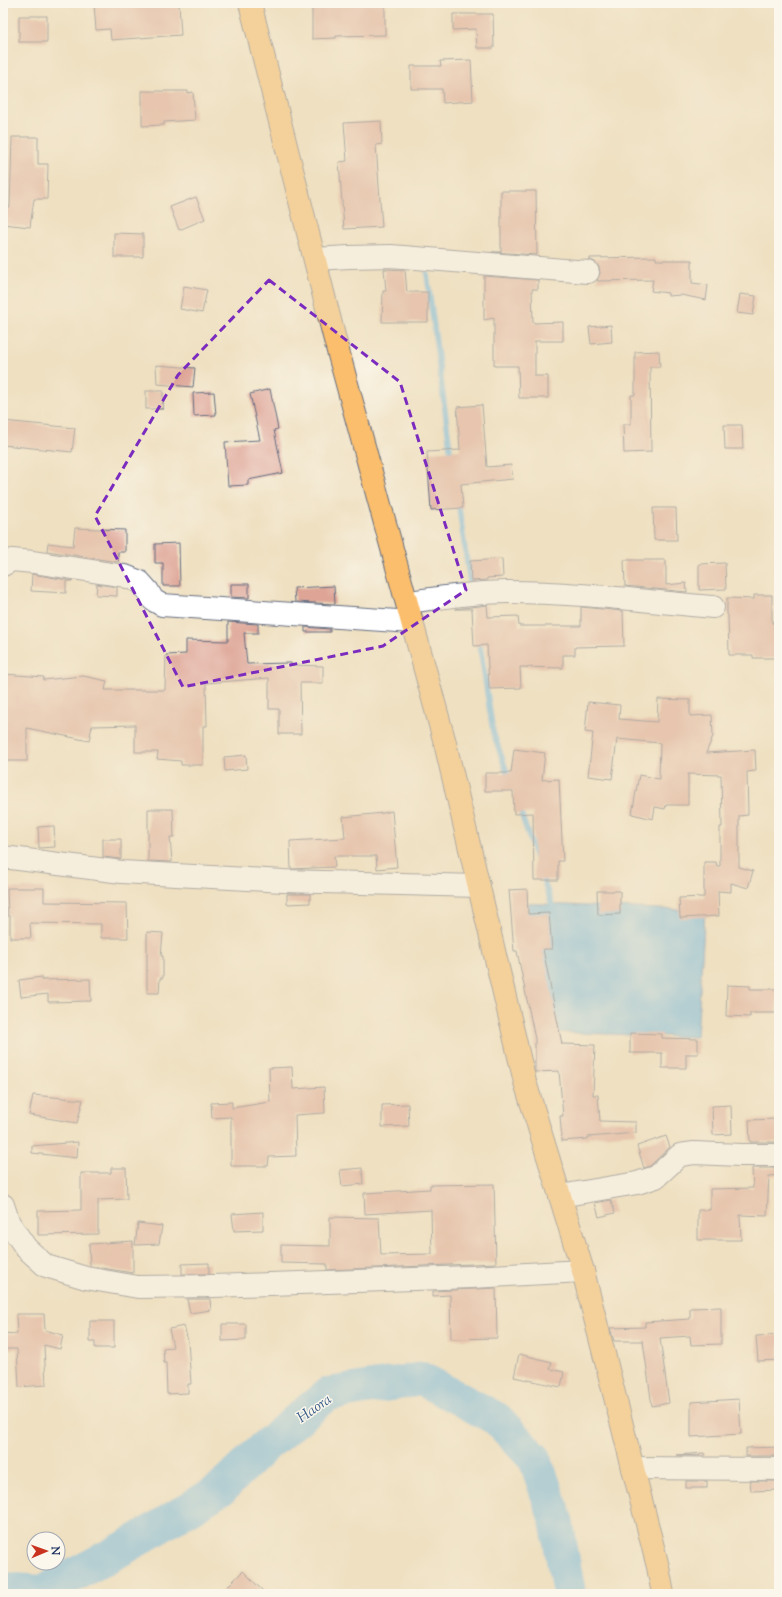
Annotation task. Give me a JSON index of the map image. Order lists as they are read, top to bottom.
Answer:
{
  "water": ["Haora"],
  "north": "right"
}
